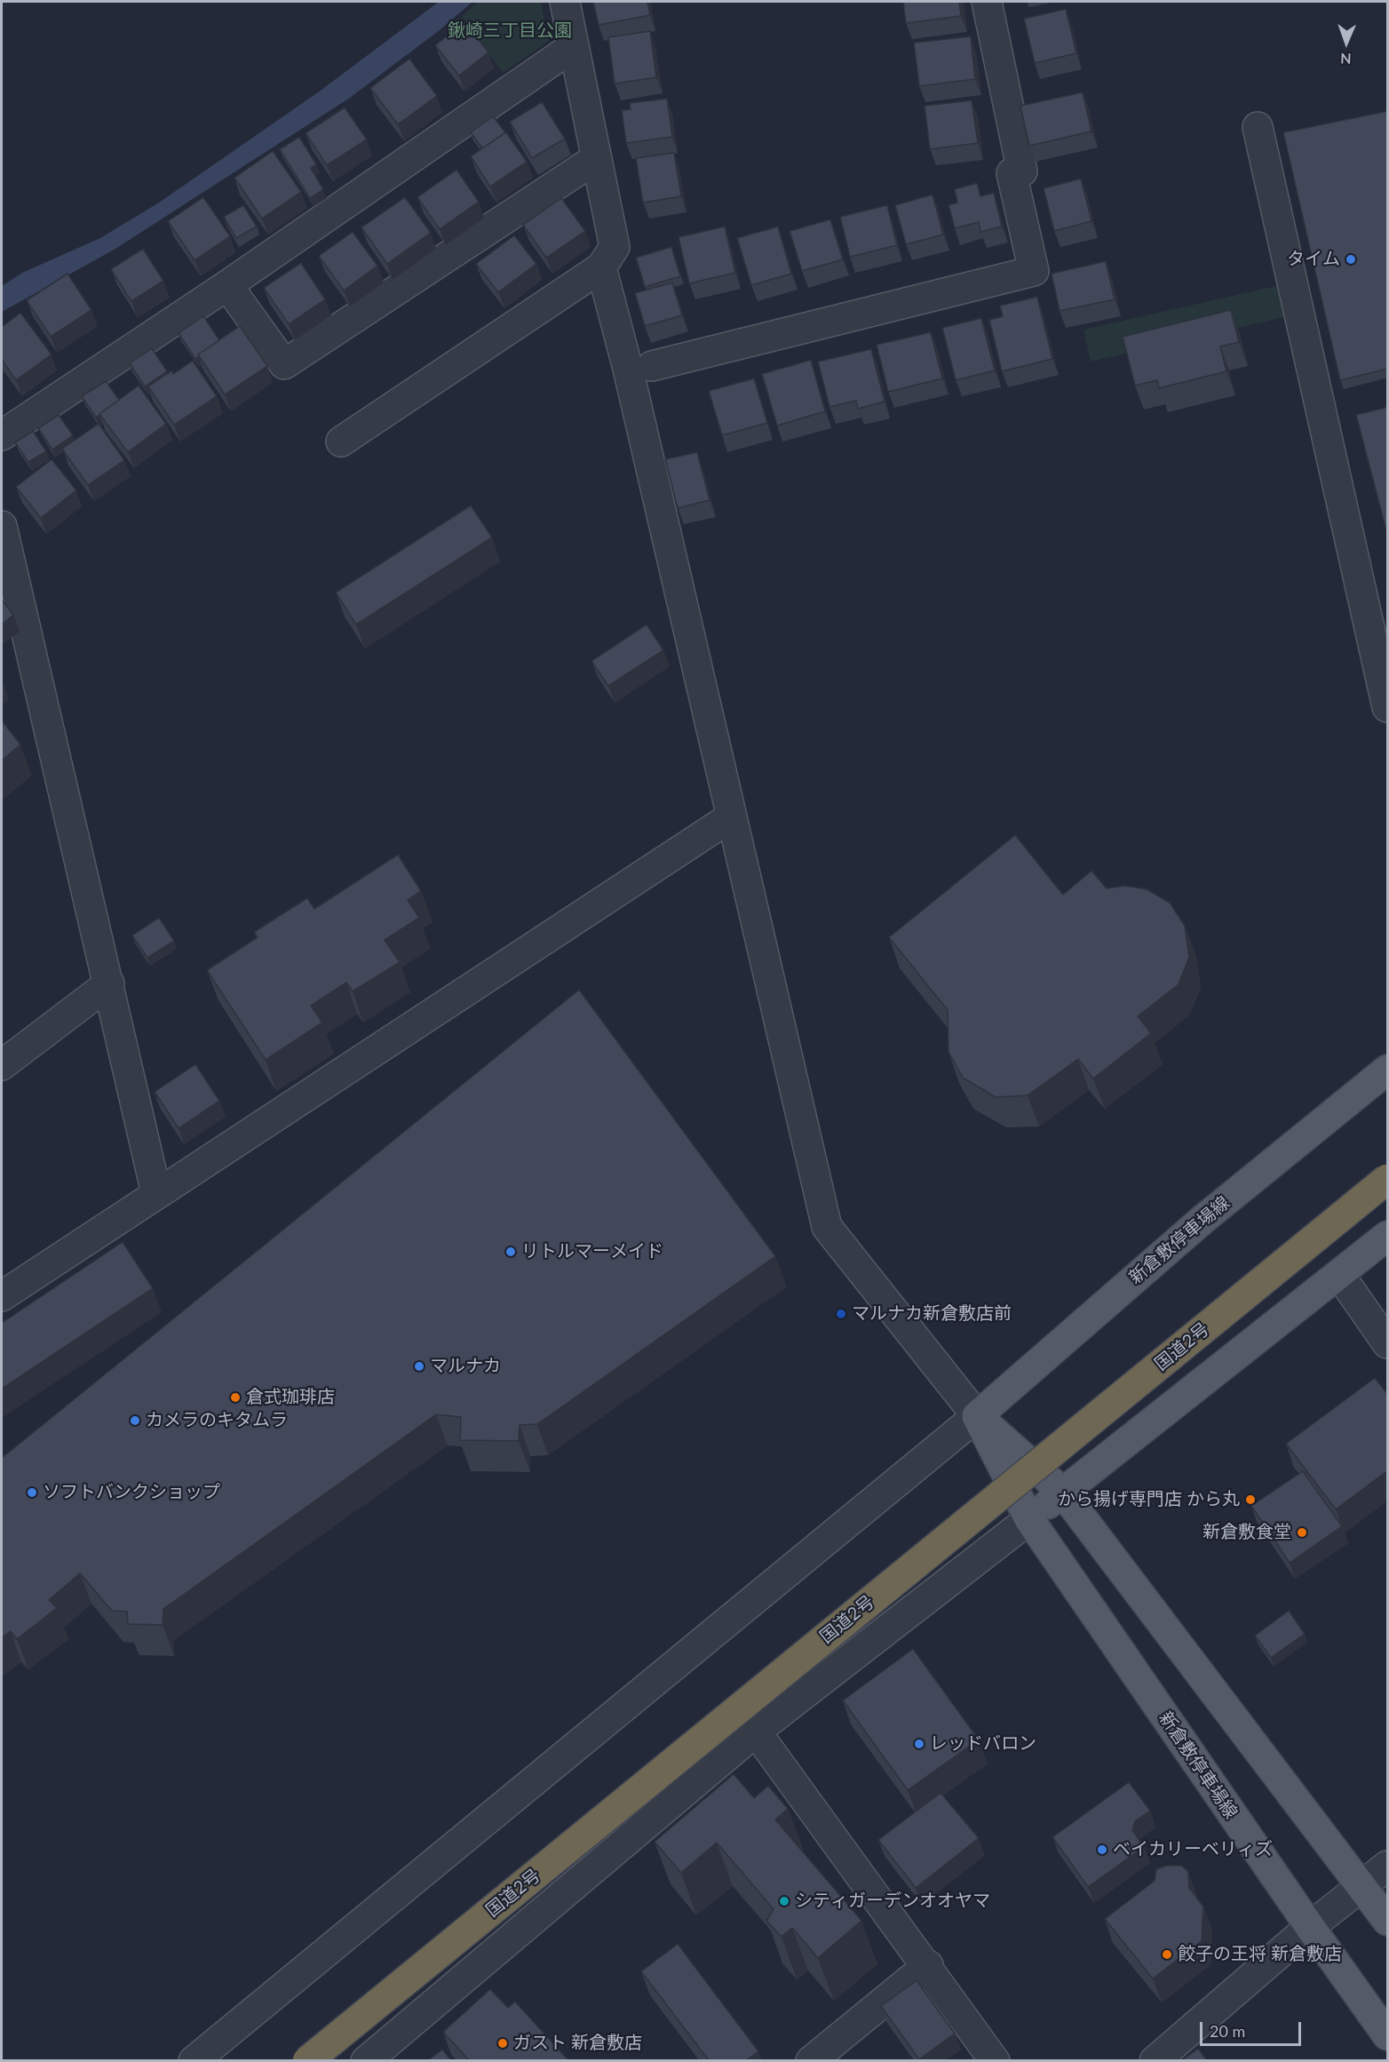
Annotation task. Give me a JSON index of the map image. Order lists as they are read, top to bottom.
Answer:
{
  "streets": {
    "highway": ["国道2号"],
    "main road": ["新倉敷停車場線"]
  },
  "parks": ["鍬崎三丁目公園"],
  "places": [
    "タイム",
    "リトルマーメイド",
    "マルナカ新倉敷店前",
    "マルナカ",
    "倉式珈琲店",
    "カメラのキタムラ",
    "ソフトバンクショップ",
    "から揚げ専門店 から丸",
    "新倉敷食堂",
    "レッドバロン",
    "ベイカリーベリィズ",
    "シティガーデンオオヤマ",
    "餃子の王将 新倉敷店",
    "ガスト 新倉敷店"
  ],
  "scale_bar": "20 m",
  "north": "bottom"
}
